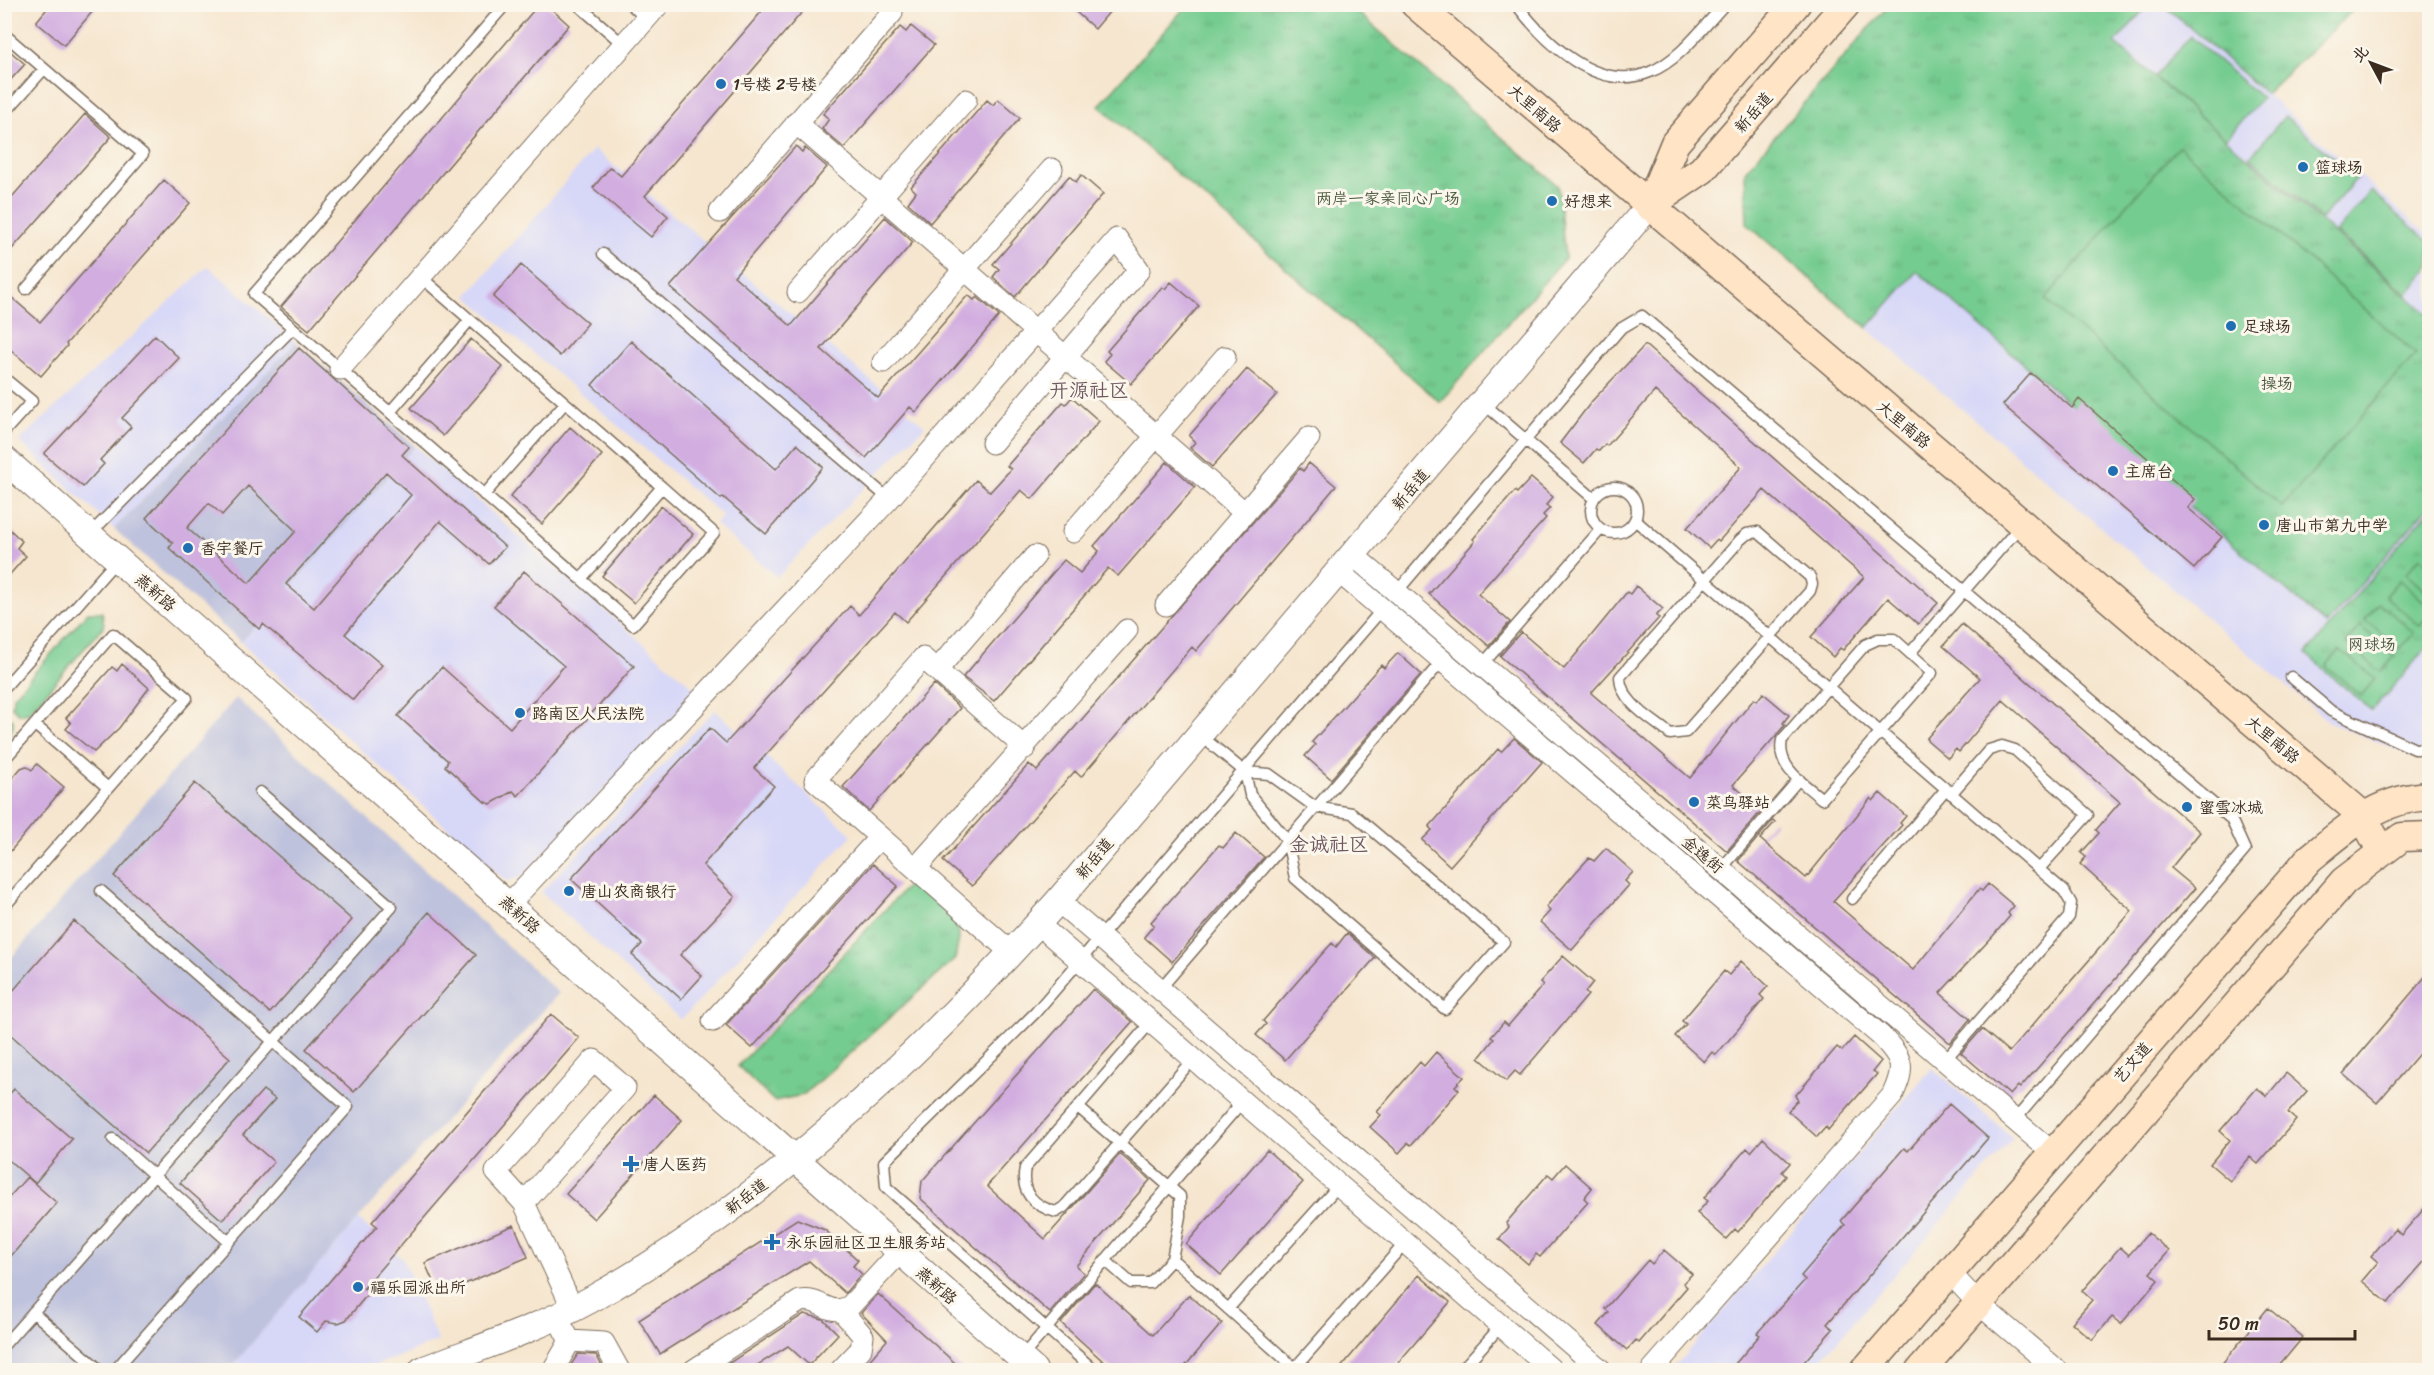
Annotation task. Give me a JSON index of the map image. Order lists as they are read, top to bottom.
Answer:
{
  "streets": {
    "main road": ["大里南路", "新岳道", "艺文道"],
    "street": ["燕新路", "金逸街"]
  },
  "crossings": [
    ["大里南路", "新岳道"],
    ["大里南路", "艺文道"],
    ["新岳道", "燕新路"],
    ["新岳道", "金逸街"],
    ["金逸街", "艺文道"]
  ],
  "districts": ["开源社区", "金诚社区"],
  "parks": ["两岸一家亲同心广场", "操场", "网球场"],
  "places": {
    "other": [
      "1号楼 2号楼",
      "篮球场",
      "好想来",
      "足球场",
      "主席台",
      "唐山市第九中学",
      "香宇餐厅",
      "路南区人民法院",
      "菜鸟驿站",
      "蜜雪冰城",
      "唐山农商银行",
      "福乐园派出所"
    ],
    "health": ["唐人医药", "永乐园社区卫生服务站"]
  },
  "scale_bar": "50 m",
  "north": "top left"
}
